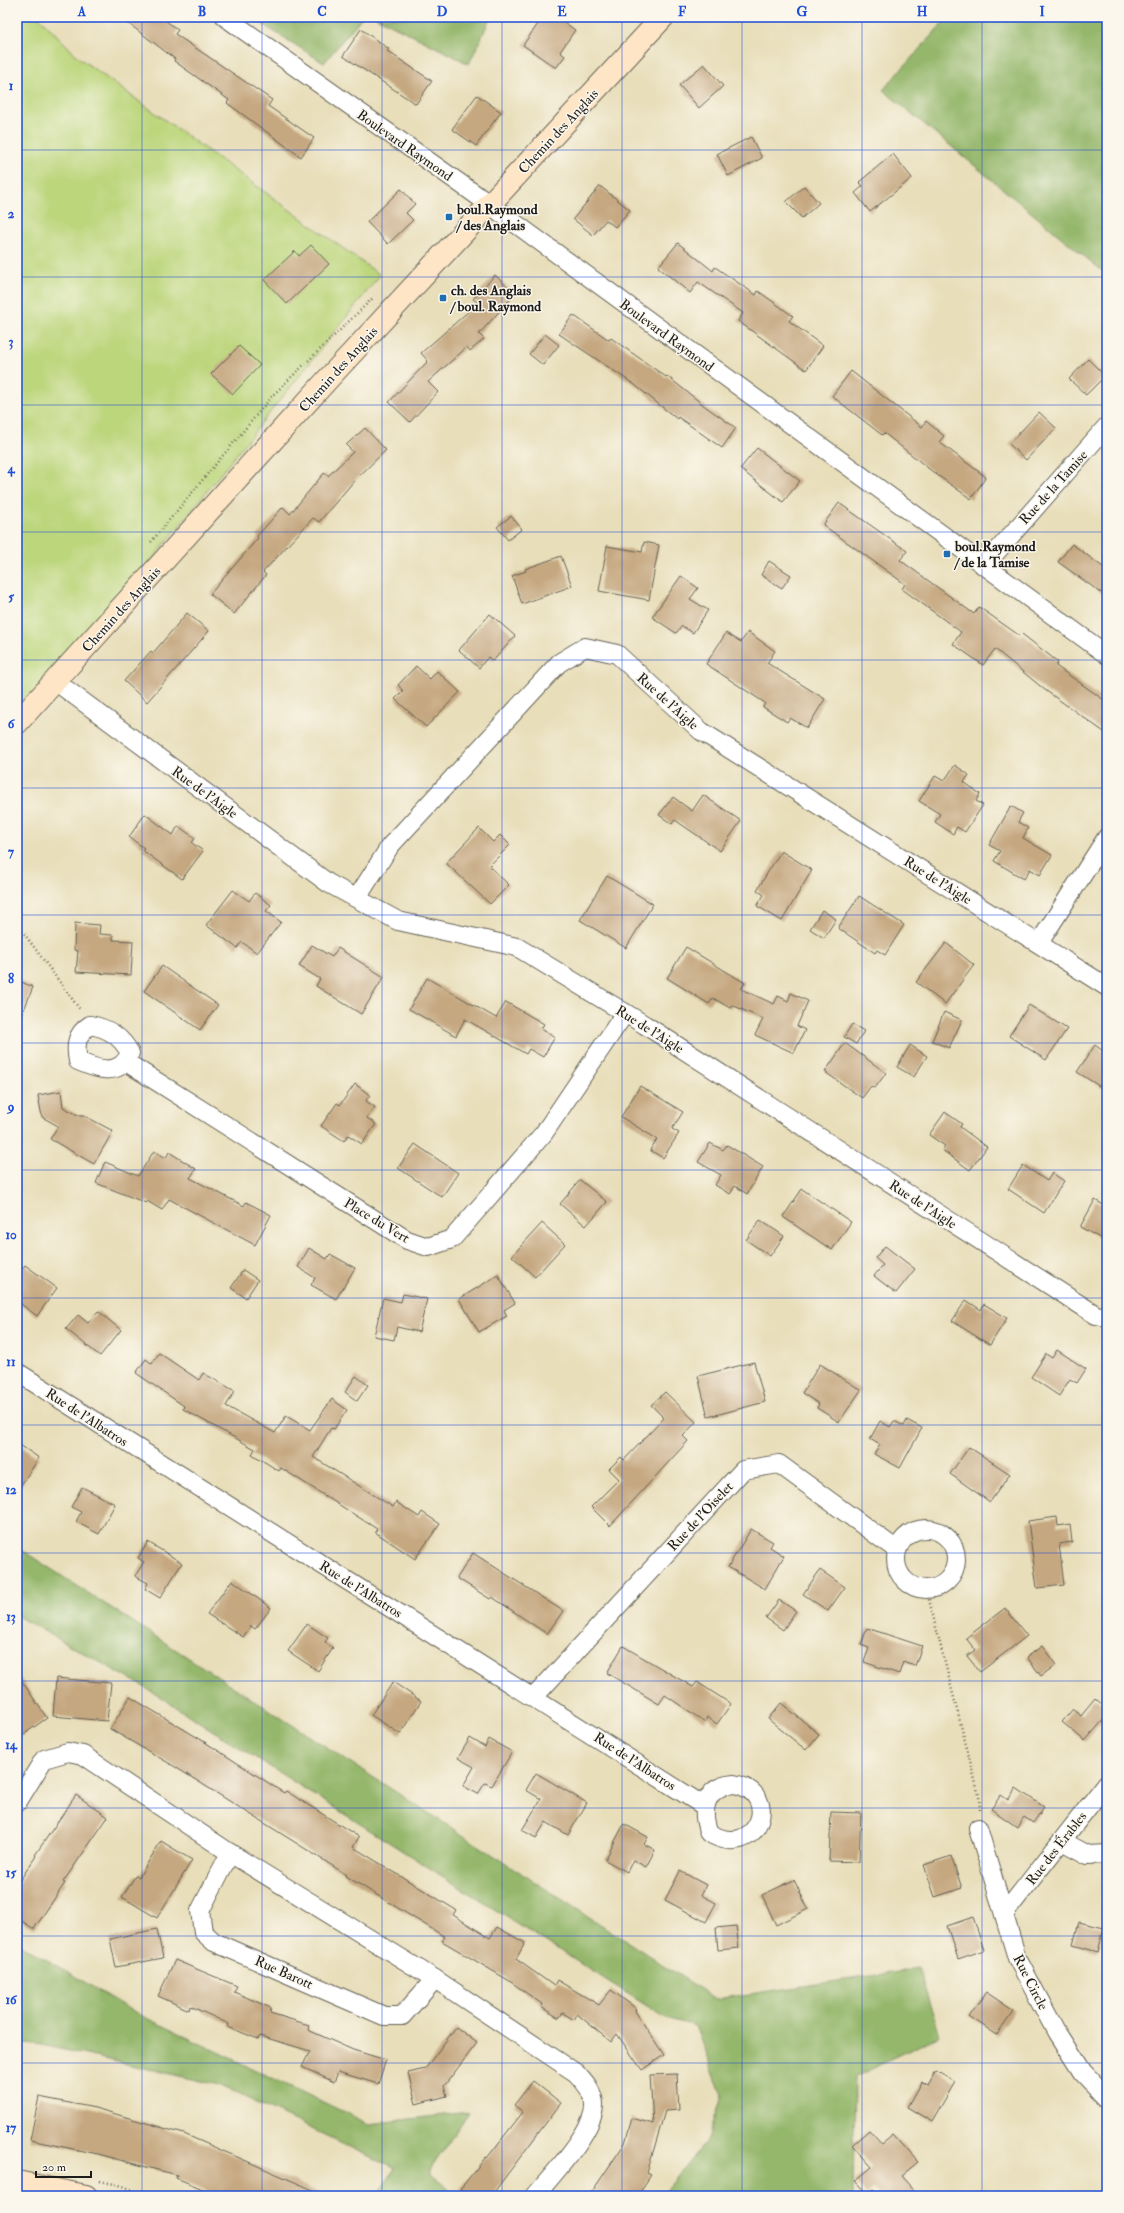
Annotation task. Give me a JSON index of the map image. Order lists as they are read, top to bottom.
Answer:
{
  "streets": {
    "street": [
      "Chemin des Anglais",
      "Boulevard Raymond",
      "Rue de la Tamise",
      "Rue de l'Aigle",
      "Place du Vert",
      "Rue de l'Albatros",
      "Rue de l'Oiselet",
      "Rue des Érables",
      "Rue Barott",
      "Rue Circle"
    ]
  },
  "crossings": [
    ["Chemin des Anglais", "Boulevard Raymond"],
    ["Chemin des Anglais", "Rue de l'Aigle"],
    ["Boulevard Raymond", "Rue de la Tamise"],
    ["Rue de l'Aigle", "Place du Vert"],
    ["Rue de l'Albatros", "Rue de l'Oiselet"],
    ["Rue des Érables", "Rue Circle"]
  ],
  "places": {
    "transit": ["boul.Raymond / des Anglais", "ch. des Anglais / boul. Raymond", "boul.Raymond / de la Tamise"]
  },
  "scale_bar": "20 m",
  "grid": {
    "columns": [
      "A",
      "B",
      "C",
      "D",
      "E",
      "F",
      "G",
      "H",
      "I"
    ],
    "rows": [
      "1",
      "2",
      "3",
      "4",
      "5",
      "6",
      "7",
      "8",
      "9",
      "10",
      "11",
      "12",
      "13",
      "14",
      "15",
      "16",
      "17"
    ]
  }
}
